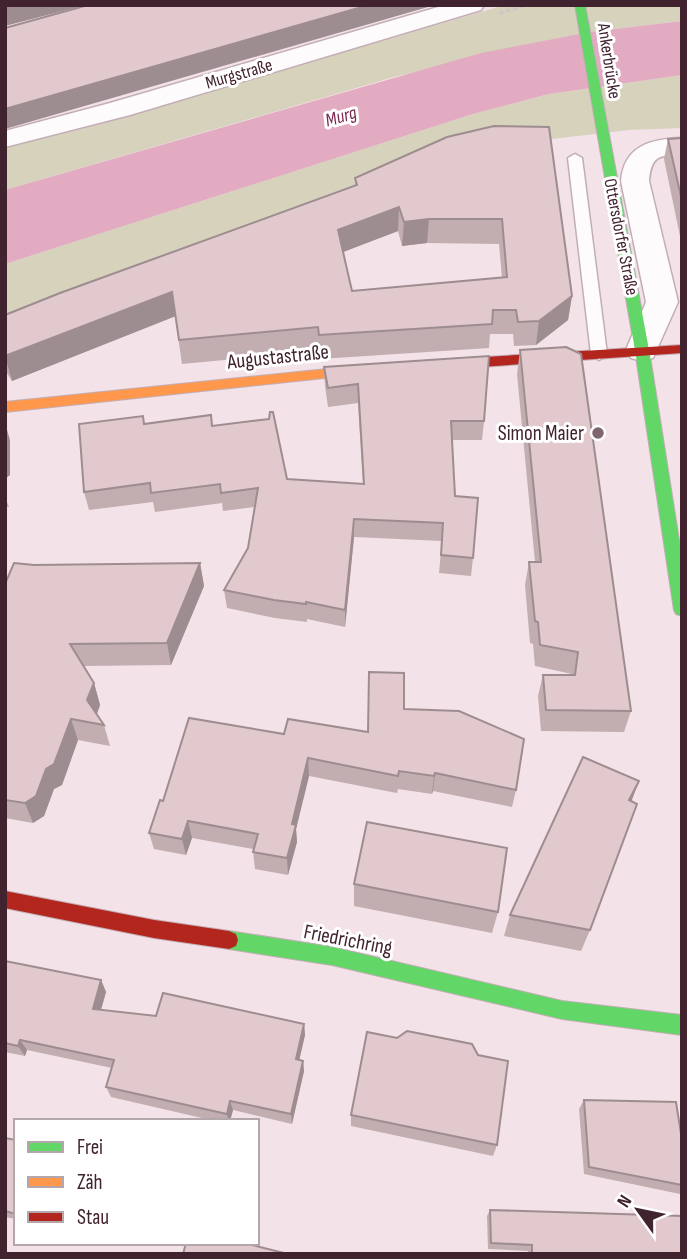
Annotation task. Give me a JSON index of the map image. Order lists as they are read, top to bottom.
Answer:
{
  "streets": {
    "street": [
      "Ankerbrücke",
      "Murgstraße",
      "Ottersdorfer Straße",
      "Augustastraße",
      "Friedrichring"
    ]
  },
  "crossings": [
    ["Ankerbrücke", "Ottersdorfer Straße"]
  ],
  "water": ["Murg"],
  "places": ["Simon Maier"],
  "legend": ["Frei", "Zäh", "Stau"],
  "north": "top left"
}
